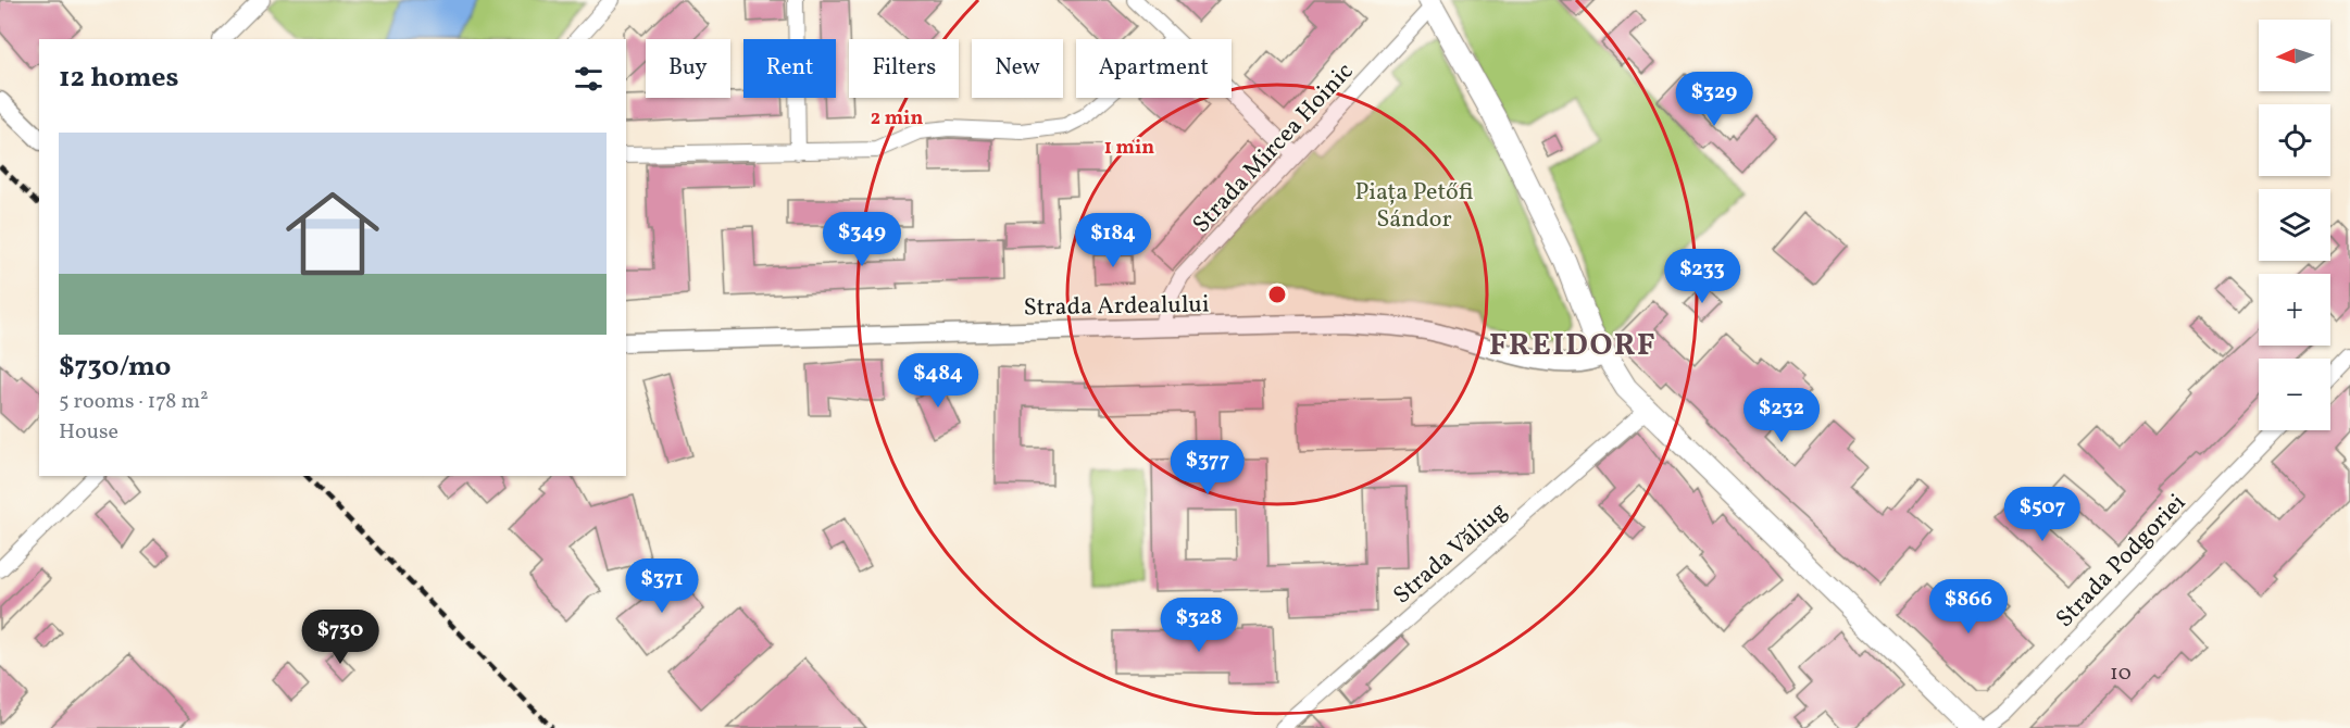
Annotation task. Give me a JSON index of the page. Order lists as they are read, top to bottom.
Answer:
{
  "streets": {
    "street": [
      "Strada Mircea Hoinic",
      "Strada Ardealului",
      "Strada Văliug",
      "Strada Podgoriei"
    ]
  },
  "crossings": [
    ["Strada Mircea Hoinic", "Strada Ardealului"]
  ],
  "districts": ["FREIDORF"],
  "parks": ["Piața Petőfi Sándor"],
  "house_numbers": ["10"],
  "north": "left",
  "page": {
    "map_buttons": ["+", "−"],
    "chip": [
      "Buy",
      "Rent",
      "Filters",
      "New",
      "Apartment"
    ],
    "heading": "12 homes",
    "price": [
      "$329",
      "$349",
      "$184",
      "$233",
      "$484",
      "$232",
      "$377",
      "$507",
      "$371",
      "$866",
      "$328",
      "$730"
    ],
    "list": [
      {
        "name": "$730/mo",
        "note": "5 rooms · 178 m² · House"
      }
    ]
  },
  "rings": ["2 min", "1 min"]
}
